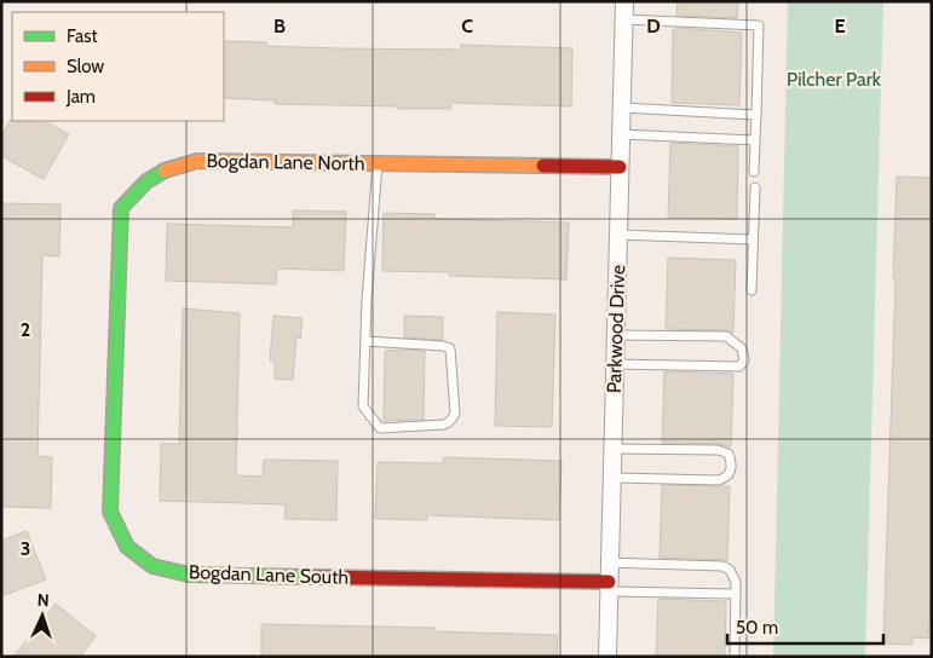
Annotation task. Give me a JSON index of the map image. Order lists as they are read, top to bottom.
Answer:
{
  "streets": {
    "street": ["Bogdan Lane North", "Parkwood Drive", "Bogdan Lane South"]
  },
  "crossings": [
    ["Bogdan Lane North", "Parkwood Drive"],
    ["Bogdan Lane North", "Bogdan Lane South"],
    ["Parkwood Drive", "Bogdan Lane South"]
  ],
  "parks": ["Pilcher Park"],
  "legend": ["Fast", "Slow", "Jam"],
  "scale_bar": "50 m",
  "north": "top",
  "grid": {
    "columns": [
      "B",
      "C",
      "D",
      "E"
    ],
    "rows": ["2", "3"]
  }
}
